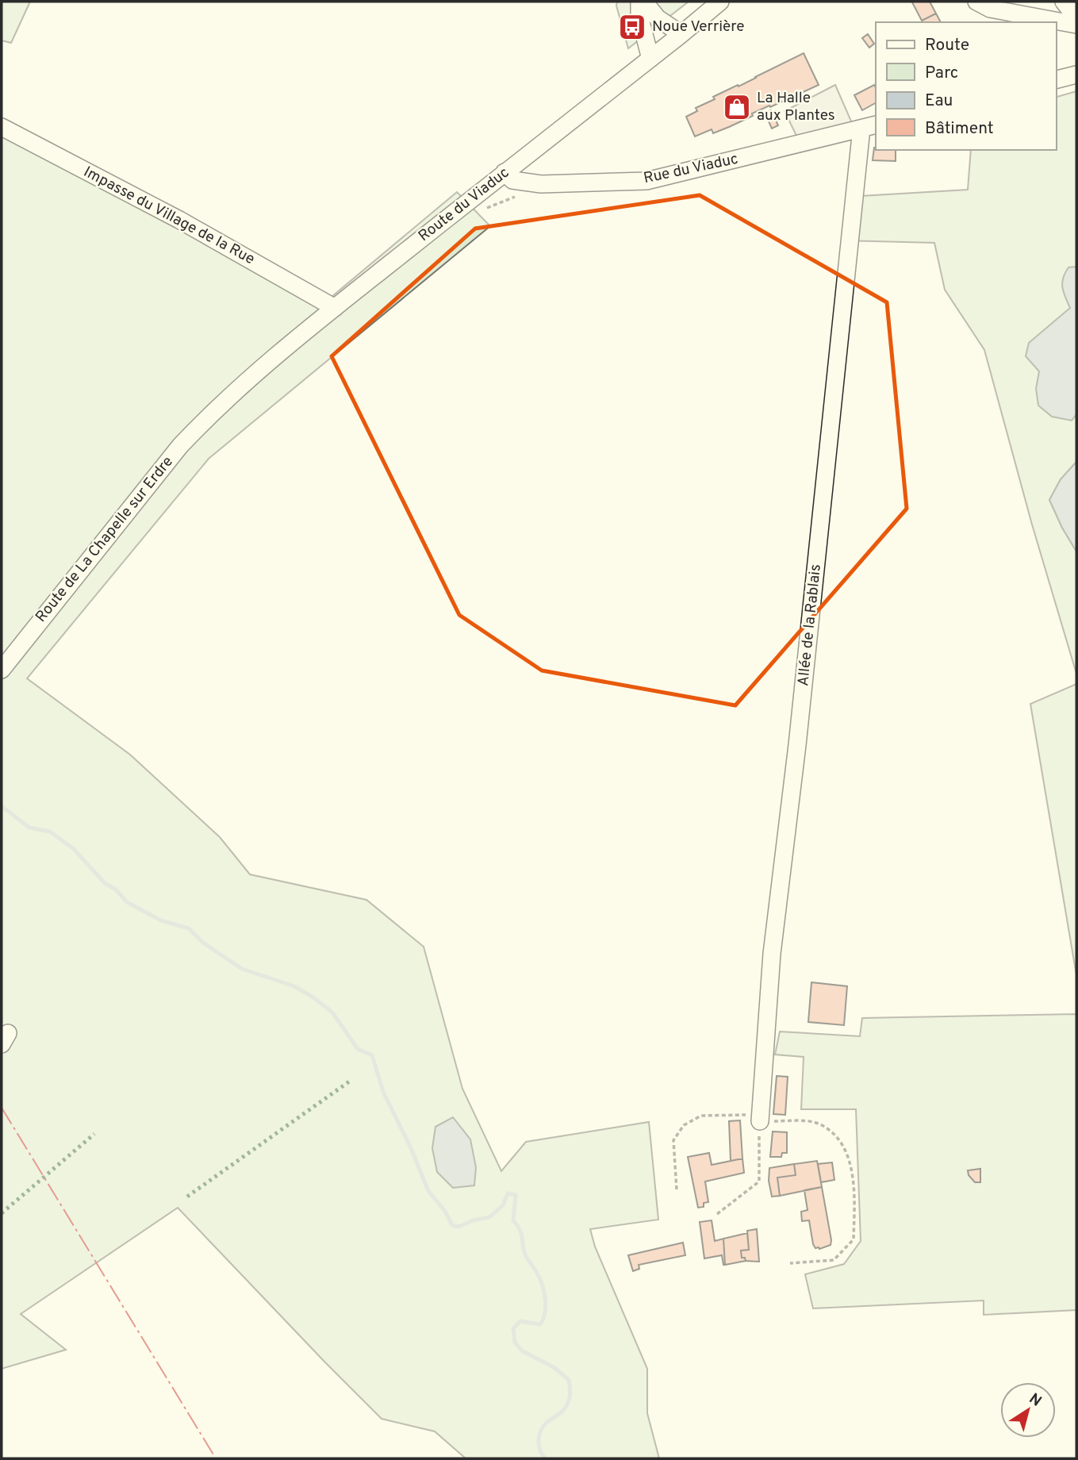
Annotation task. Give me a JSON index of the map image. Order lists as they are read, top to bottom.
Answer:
{
  "streets": {
    "street": [
      "Rue du Viaduc",
      "Route du Viaduc",
      "Impasse du Village de la Rue",
      "Route de La Chapelle sur Erdre",
      "Allée de la Rablais"
    ]
  },
  "crossings": [
    ["Rue du Viaduc", "Route du Viaduc"],
    ["Rue du Viaduc", "Allée de la Rablais"],
    ["Route du Viaduc", "Impasse du Village de la Rue"],
    ["Route du Viaduc", "Route de La Chapelle sur Erdre"]
  ],
  "places": {
    "bus stop": ["Noue Verrière"],
    "shop": ["La Halle aux Plantes"]
  },
  "legend": [
    "Route",
    "Parc",
    "Eau",
    "Bâtiment"
  ],
  "north": "top right"
}
